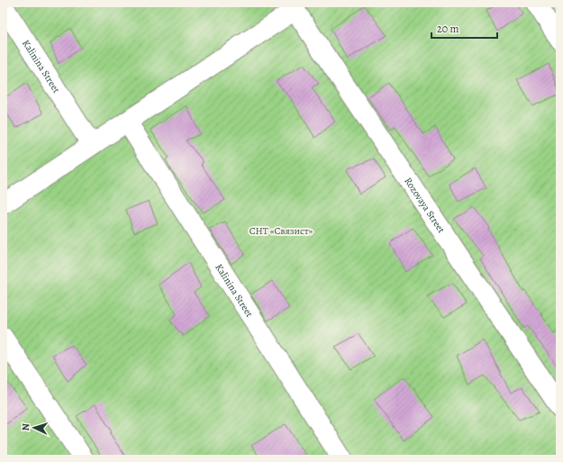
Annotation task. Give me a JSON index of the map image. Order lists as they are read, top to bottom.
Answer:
{
  "streets": {
    "street": ["Kalinina Street", "Rozovaya Street"]
  },
  "parks": ["СНТ «Связист»"],
  "scale_bar": "20 m",
  "north": "left"
}
